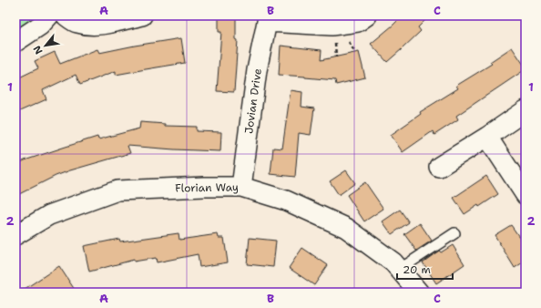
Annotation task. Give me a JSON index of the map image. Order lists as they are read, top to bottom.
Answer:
{
  "streets": {
    "street": ["Jovian Drive", "Florian Way"]
  },
  "crossings": [
    ["Jovian Drive", "Florian Way"]
  ],
  "scale_bar": "20 m",
  "north": "bottom left",
  "grid": {
    "columns": ["A", "B", "C"],
    "rows": ["1", "2"]
  }
}
